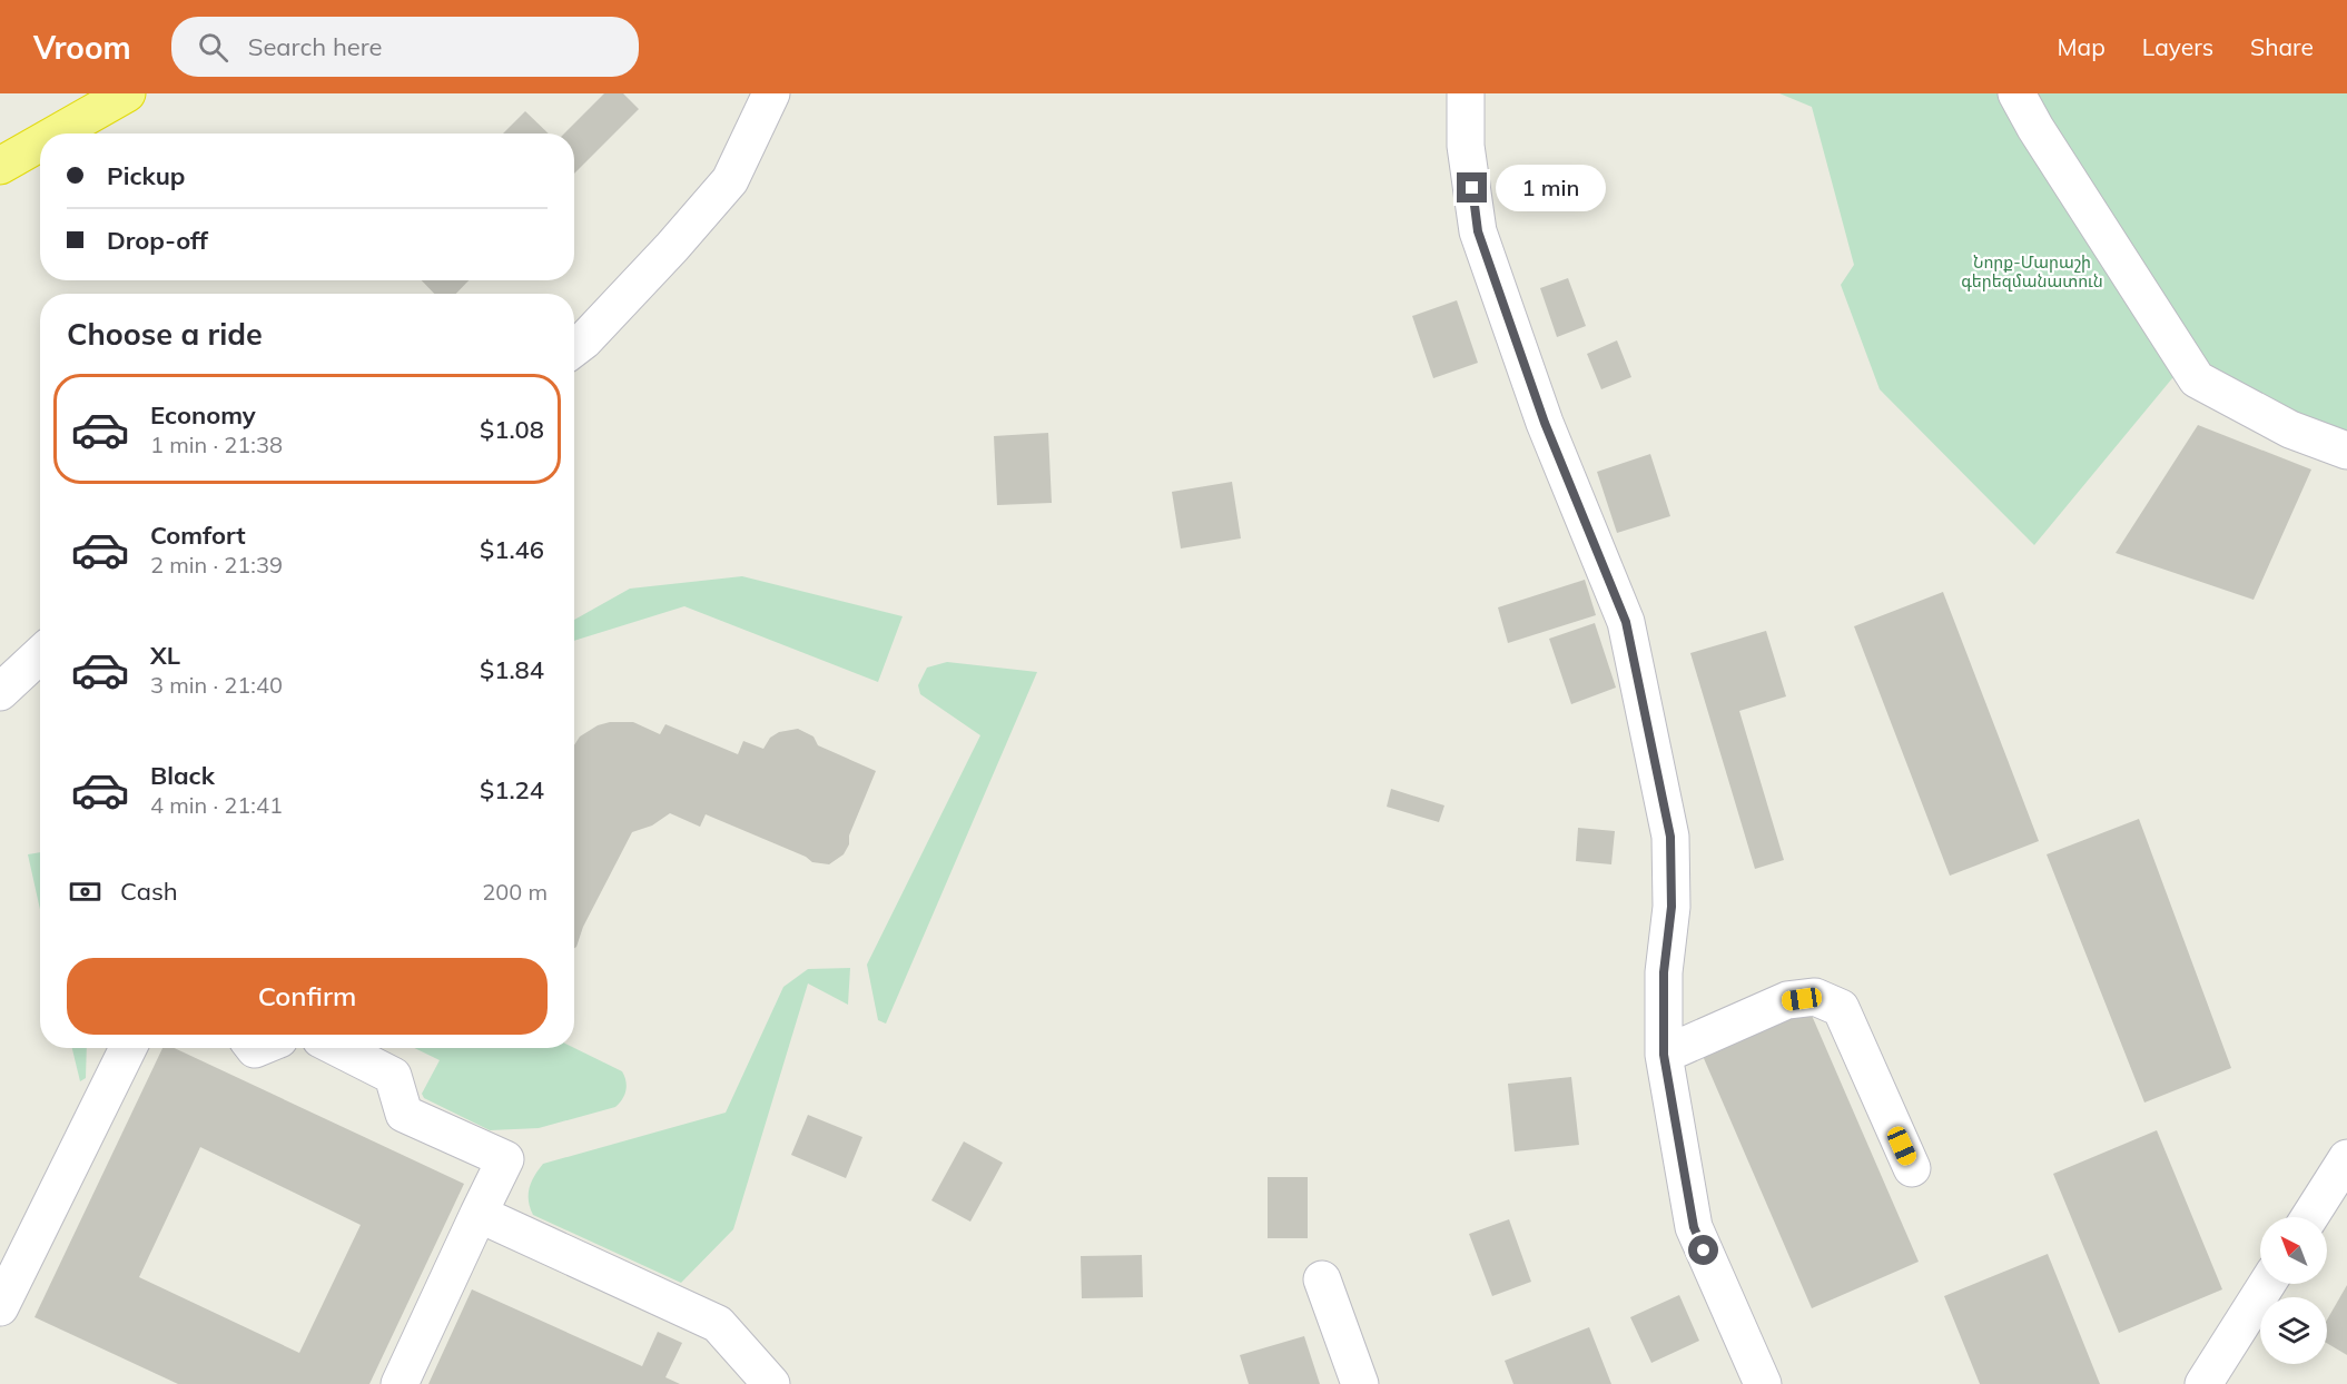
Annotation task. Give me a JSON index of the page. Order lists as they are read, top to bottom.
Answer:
{
  "parks": ["Նորք-Մարաշի գերեզմանատուն"],
  "north": "top left",
  "page": {
    "header": "Vroom",
    "search": "Search here",
    "nav": ["Map", "Layers", "Share"],
    "banner": ["Pickup", "Drop-off"],
    "bubble": "1 min",
    "heading": "Choose a ride",
    "list": [
      {
        "name": "Economy",
        "note": "1 min · 21:38",
        "value": "$1.08"
      },
      {
        "name": "Comfort",
        "note": "2 min · 21:39",
        "value": "$1.46"
      },
      {
        "name": "XL",
        "note": "3 min · 21:40",
        "value": "$1.84"
      },
      {
        "name": "Black",
        "note": "4 min · 21:41",
        "value": "$1.24"
      }
    ],
    "pay": ["Cash", "200 m"],
    "buttons": "Confirm"
  }
}
